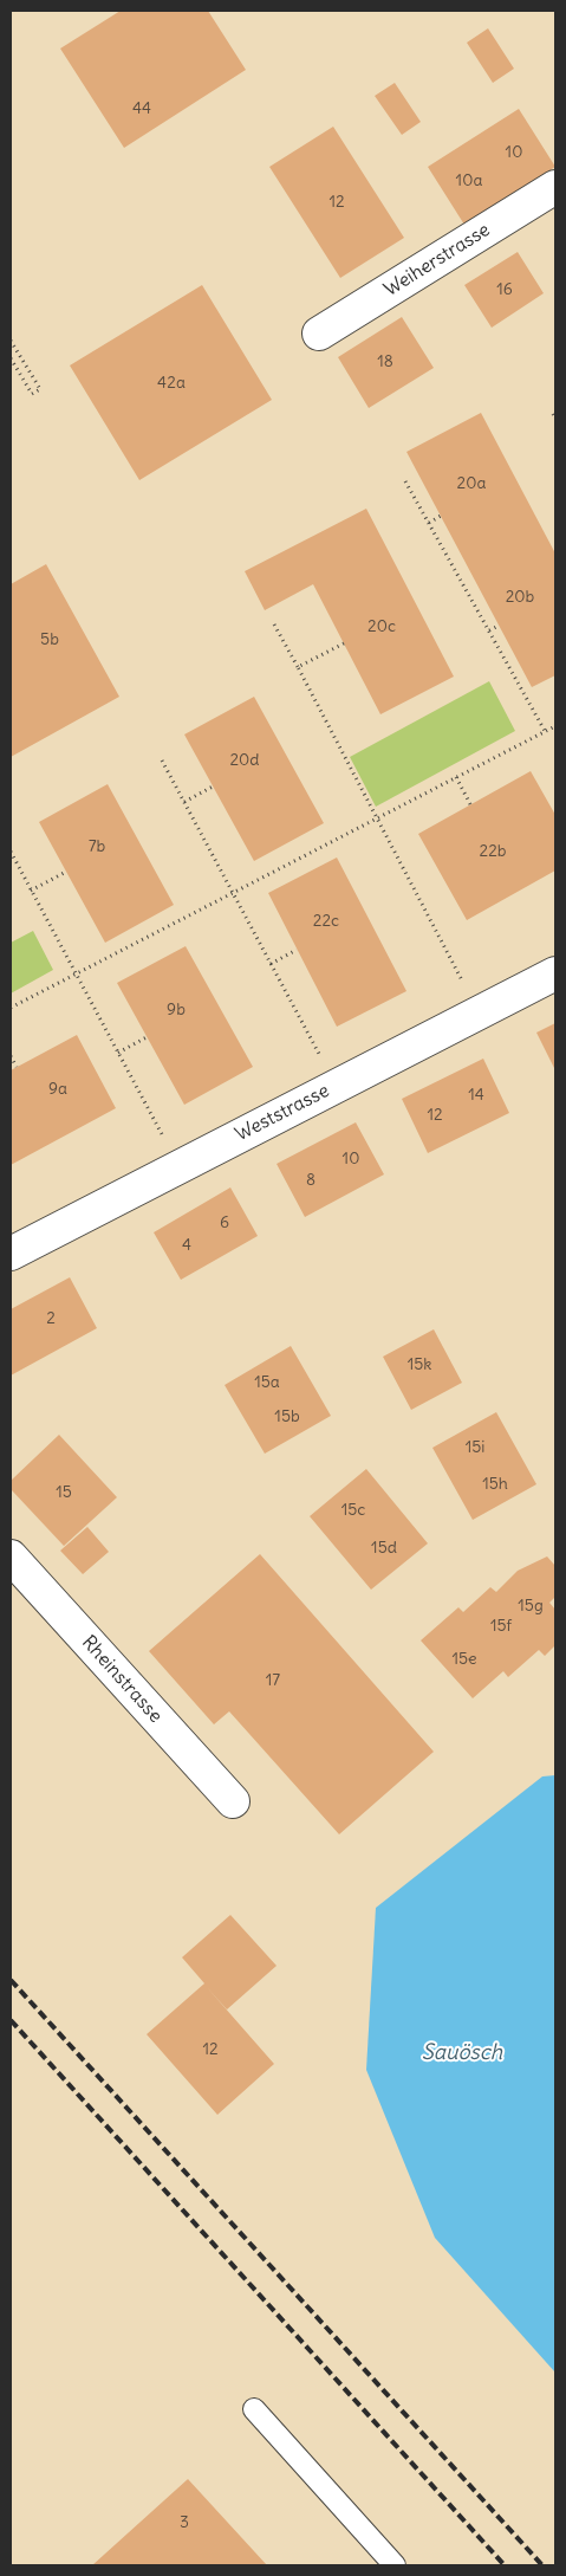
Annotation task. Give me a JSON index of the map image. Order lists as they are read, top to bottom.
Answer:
{
  "streets": {
    "street": ["Weiherstrasse", "Weststrasse", "Rheinstrasse"]
  },
  "water": ["Sauösch"],
  "house_numbers": [
    "44",
    "10",
    "10a",
    "12",
    "16",
    "18",
    "42a",
    "20a",
    "20b",
    "20c",
    "5b",
    "20d",
    "7b",
    "22b",
    "22c",
    "9b",
    "9a",
    "14",
    "12",
    "10",
    "8",
    "6",
    "4",
    "2",
    "15k",
    "15a",
    "15b",
    "15i",
    "15h",
    "15",
    "15c",
    "15d",
    "15g",
    "15f",
    "15e",
    "17",
    "12",
    "3"
  ]
}
